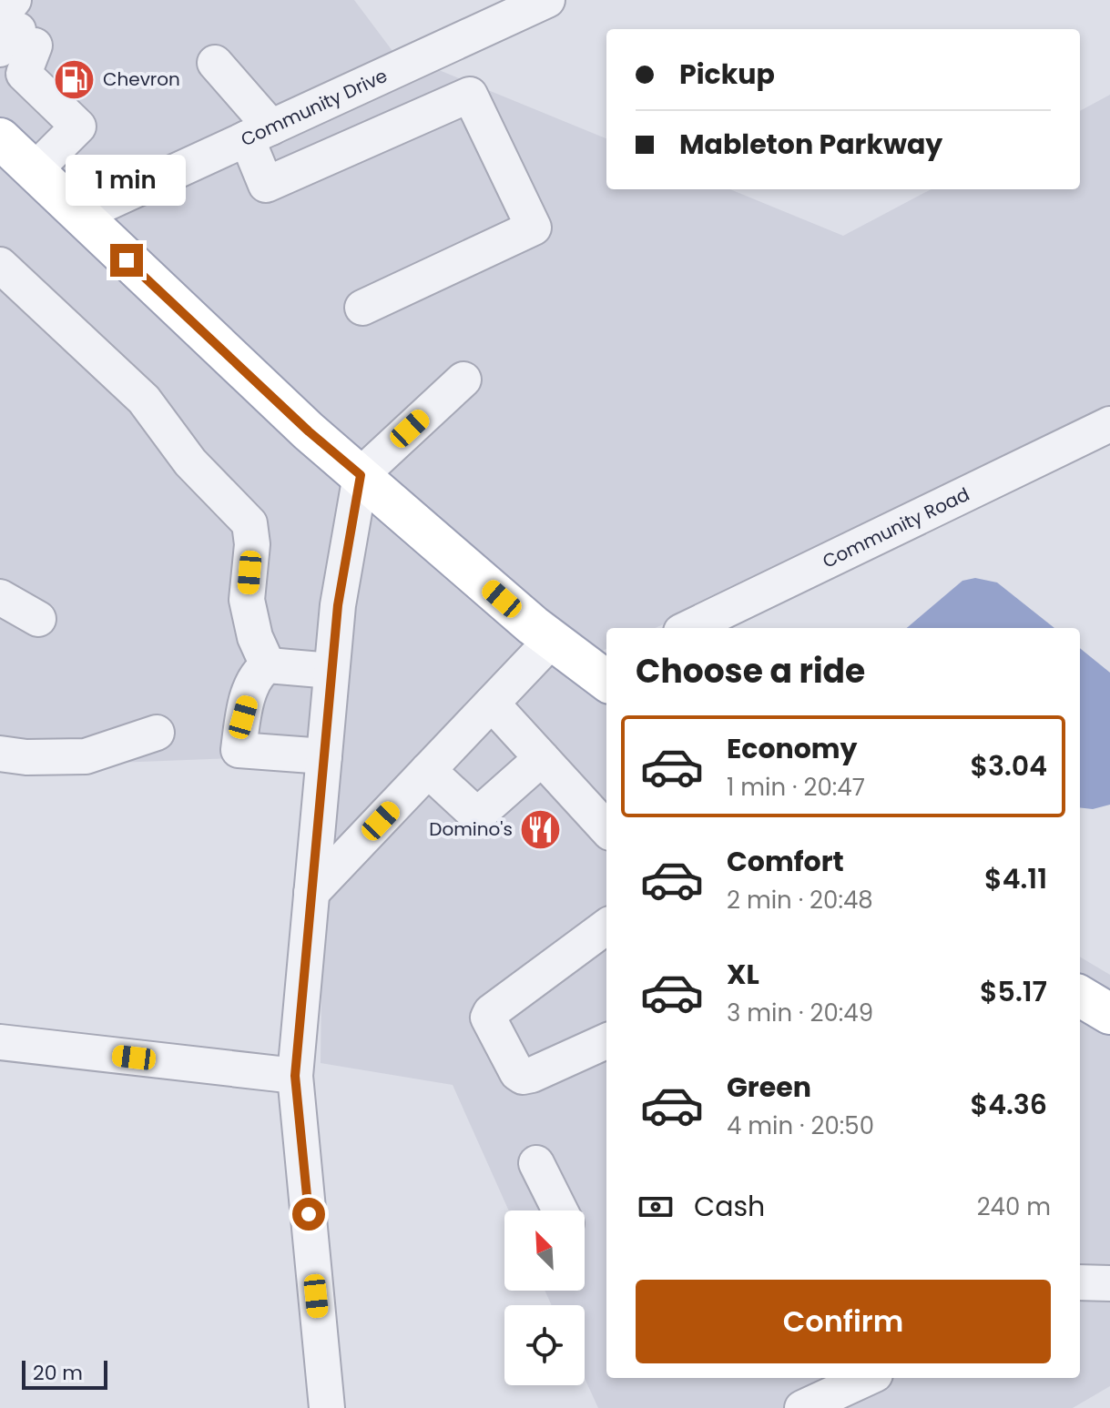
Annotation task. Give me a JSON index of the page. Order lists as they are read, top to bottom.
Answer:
{
  "streets": {
    "street": ["Community Drive", "Community Road"]
  },
  "places": {
    "fuel station": ["Chevron"],
    "restaurant": ["Domino's"]
  },
  "scale_bar": "20 m",
  "north": "top left",
  "page": {
    "banner": ["Pickup", "Mableton Parkway"],
    "bubble": "1 min",
    "heading": "Choose a ride",
    "list": [
      {
        "name": "Economy",
        "note": "1 min · 20:47",
        "value": "$3.04"
      },
      {
        "name": "Comfort",
        "note": "2 min · 20:48",
        "value": "$4.11"
      },
      {
        "name": "XL",
        "note": "3 min · 20:49",
        "value": "$5.17"
      },
      {
        "name": "Green",
        "note": "4 min · 20:50",
        "value": "$4.36"
      }
    ],
    "pay": ["Cash", "240 m"],
    "buttons": "Confirm",
    "scale": "20 m"
  }
}
